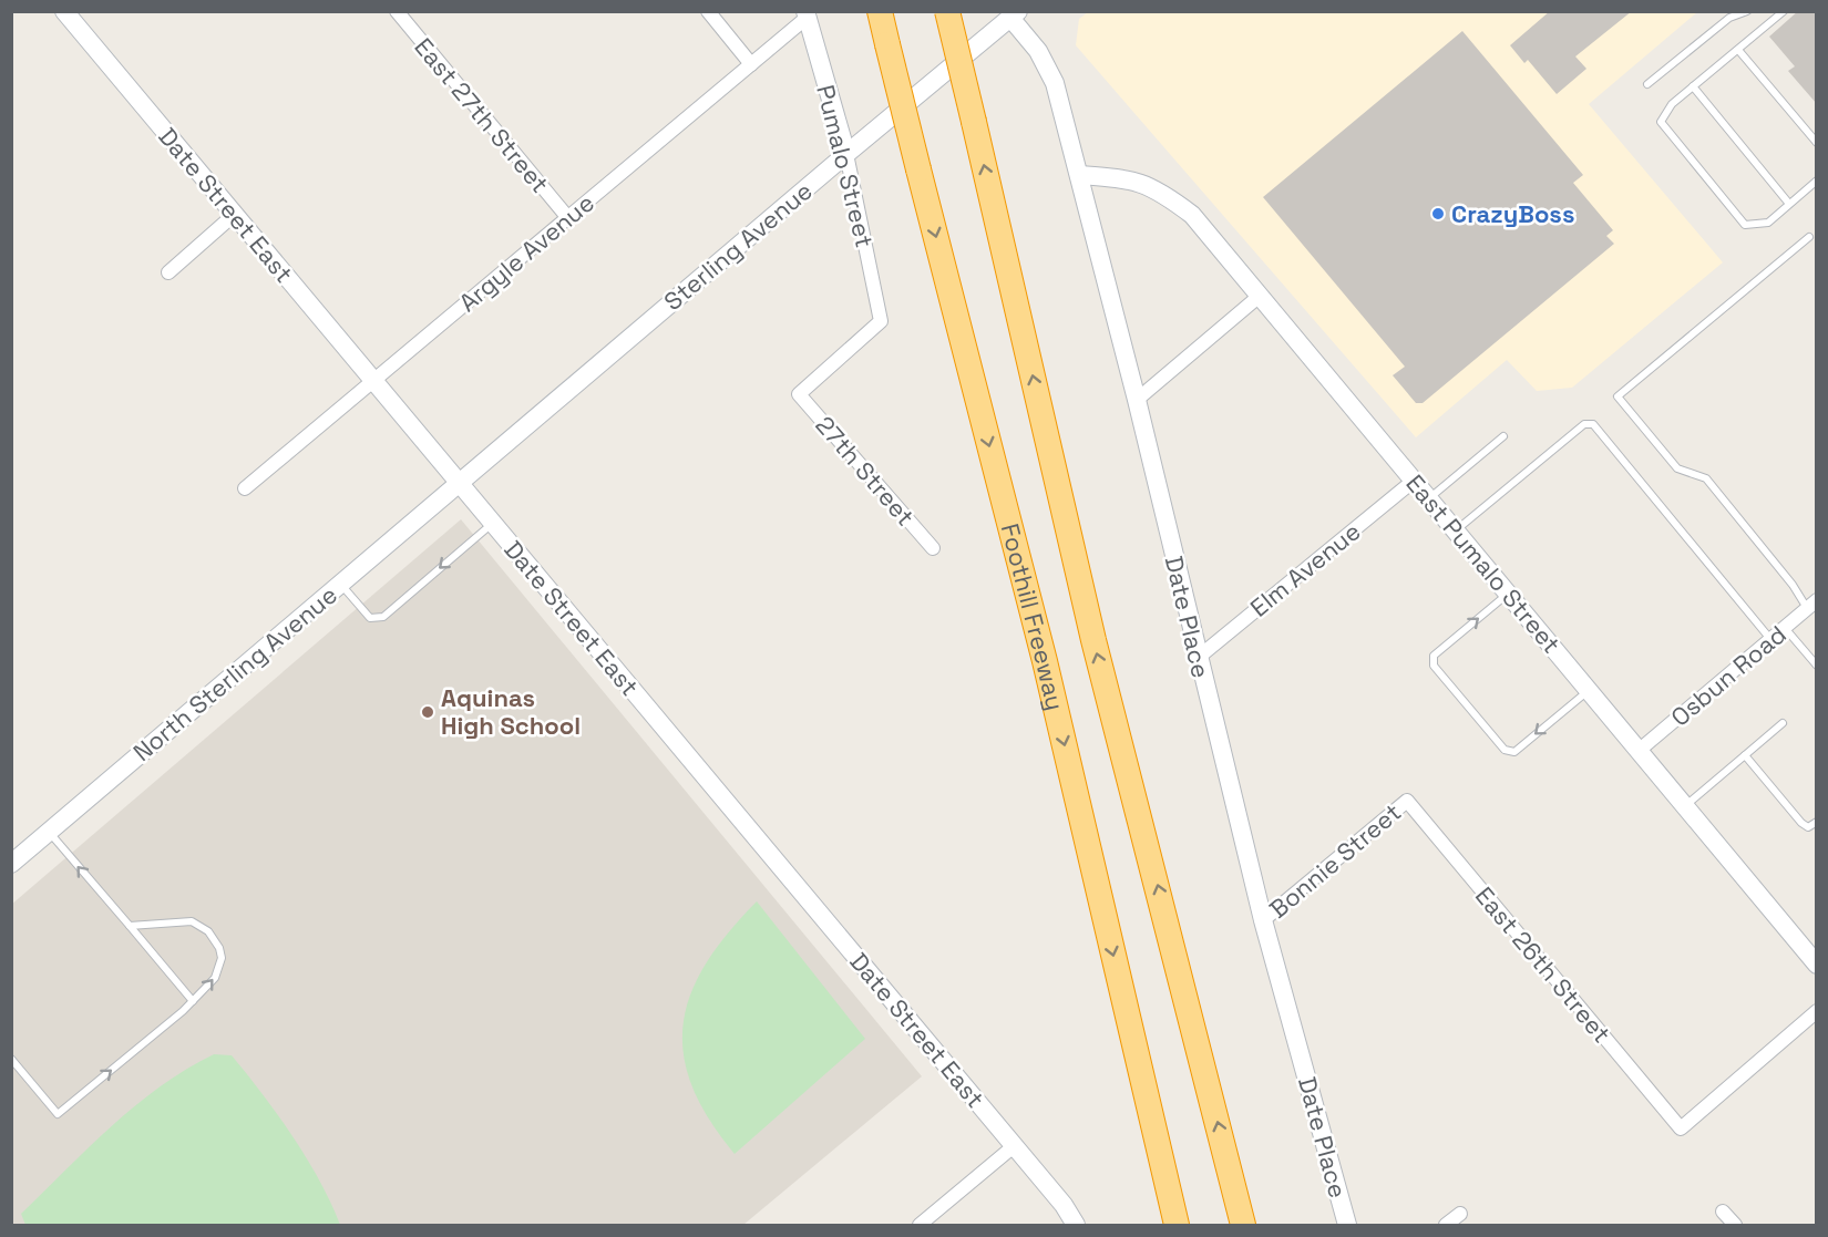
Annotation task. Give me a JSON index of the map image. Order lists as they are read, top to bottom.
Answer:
{
  "streets": {
    "highway": ["Foothill Freeway"],
    "street": [
      "East 27th Street",
      "Pumalo Street",
      "Date Street East",
      "Sterling Avenue",
      "Argyle Avenue",
      "27th Street",
      "East Pumalo Street",
      "Elm Avenue",
      "Date Place",
      "North Sterling Avenue",
      "Osbun Road",
      "Bonnie Street",
      "East 26th Street"
    ]
  },
  "crossings": [
    ["East 27th Street", "Argyle Avenue"],
    ["Pumalo Street", "Sterling Avenue"],
    ["Pumalo Street", "Argyle Avenue"],
    ["Pumalo Street", "27th Street"],
    ["Date Street East", "Sterling Avenue"],
    ["Date Street East", "Argyle Avenue"],
    ["Date Street East", "North Sterling Avenue"],
    ["Sterling Avenue", "Date Place"],
    ["Sterling Avenue", "North Sterling Avenue"],
    ["East Pumalo Street", "Elm Avenue"],
    ["East Pumalo Street", "Date Place"],
    ["East Pumalo Street", "Osbun Road"],
    ["Elm Avenue", "Date Place"],
    ["Date Place", "Bonnie Street"],
    ["Bonnie Street", "East 26th Street"]
  ],
  "places": ["CrazyBoss", "Aquinas High School"]
}
